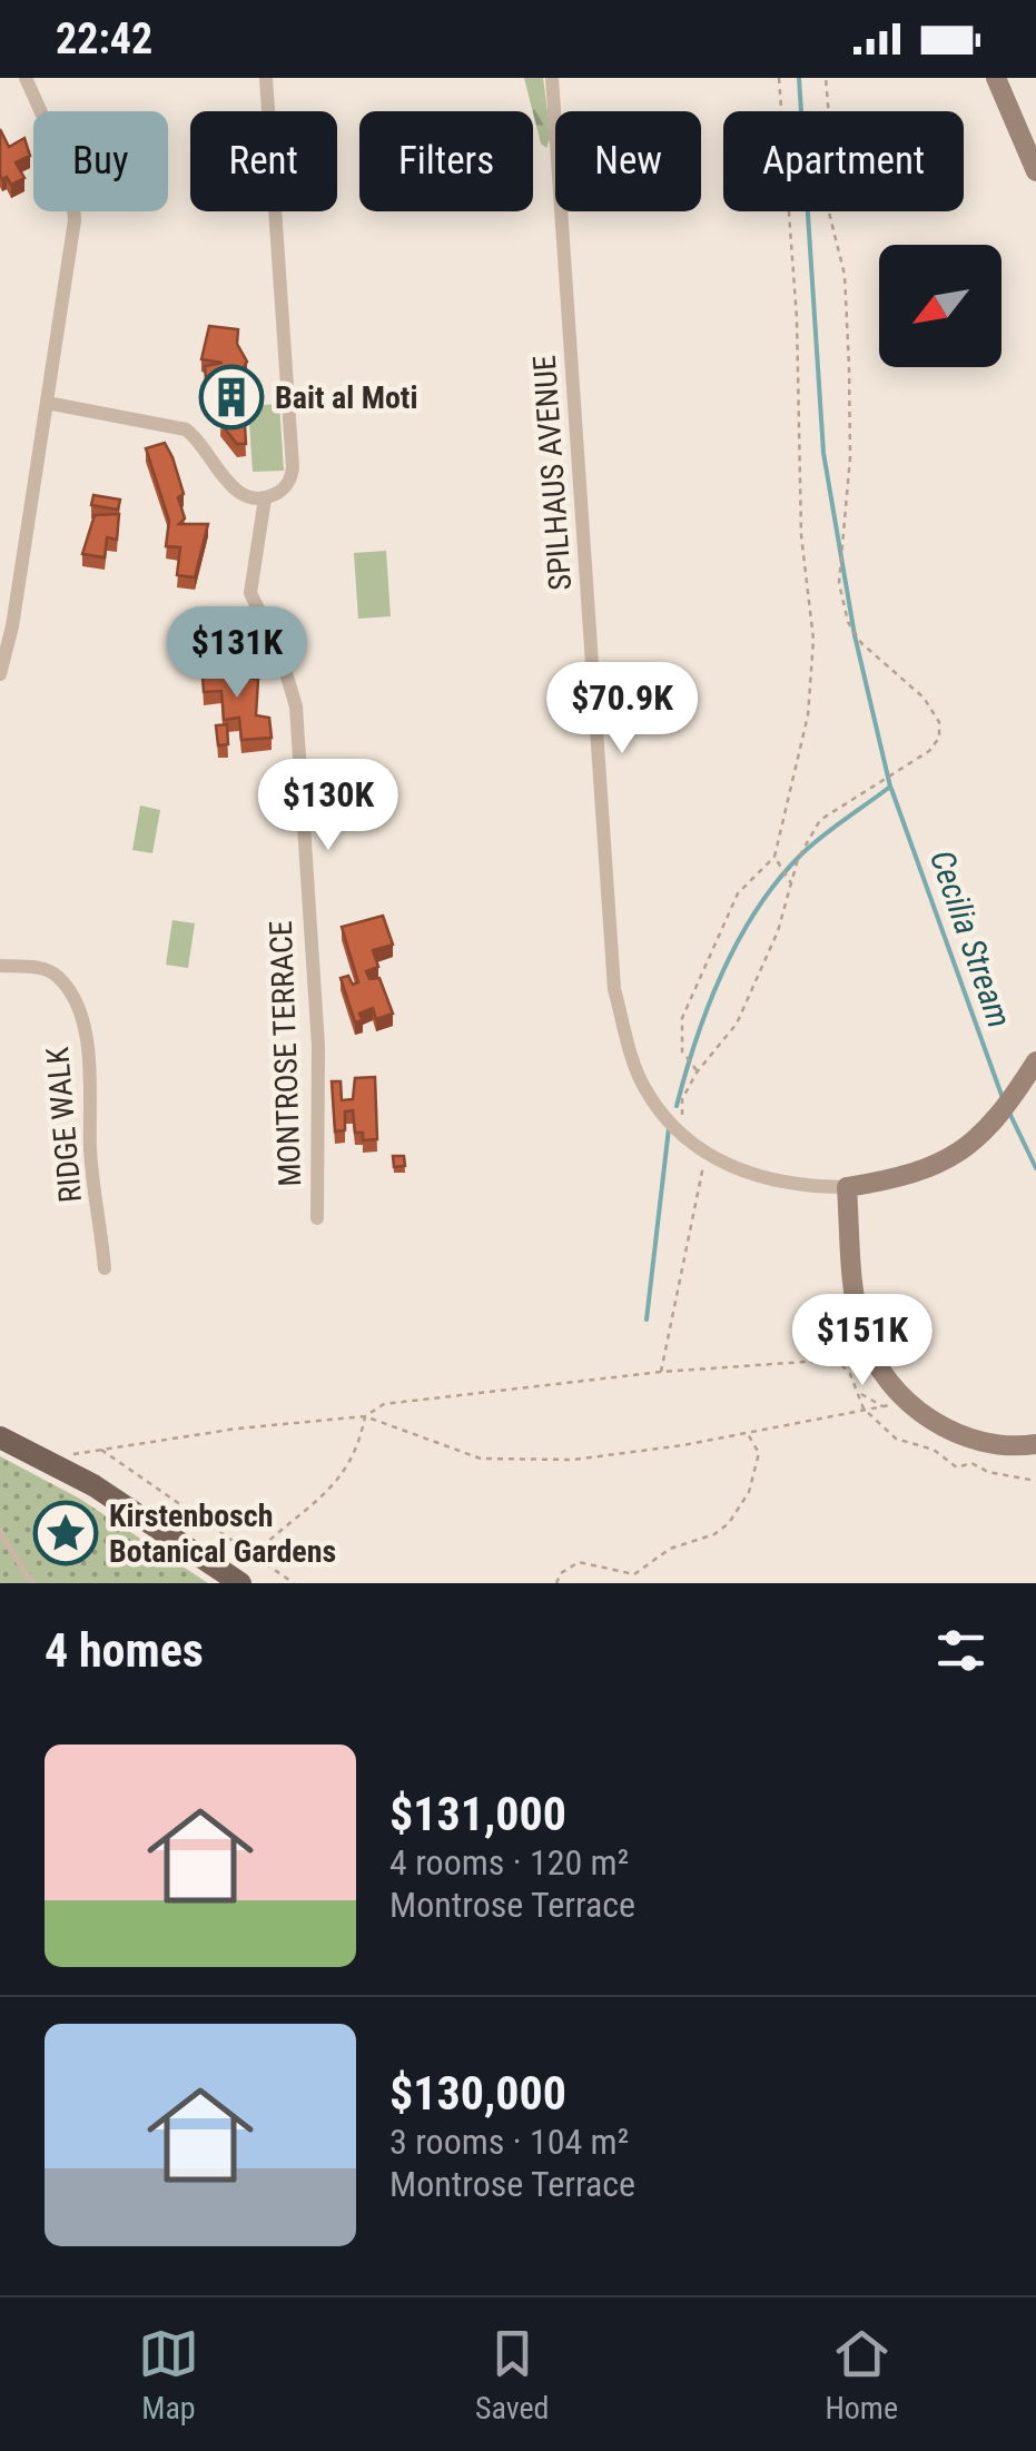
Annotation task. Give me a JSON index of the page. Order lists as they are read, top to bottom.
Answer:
{
  "streets": {
    "street": ["SPILHAUS AVENUE", "MONTROSE TERRACE", "RIDGE WALK"]
  },
  "water": ["Cecilia Stream"],
  "places": {
    "building": ["Bait al Moti"],
    "place": ["Kirstenbosch Botanical Gardens"]
  },
  "north": "bottom left",
  "page": {
    "status": "22:42",
    "chip": [
      "Buy",
      "Rent",
      "Filters",
      "New",
      "Apartment"
    ],
    "price": [
      "$131K",
      "$70.9K",
      "$130K",
      "$151K"
    ],
    "heading": "4 homes",
    "list": [
      {
        "name": "$131,000",
        "note": "4 rooms · 120 m² · Montrose Terrace"
      },
      {
        "name": "$130,000",
        "note": "3 rooms · 104 m² · Montrose Terrace"
      }
    ],
    "tabs": ["Map", "Saved", "Home"]
  }
}
